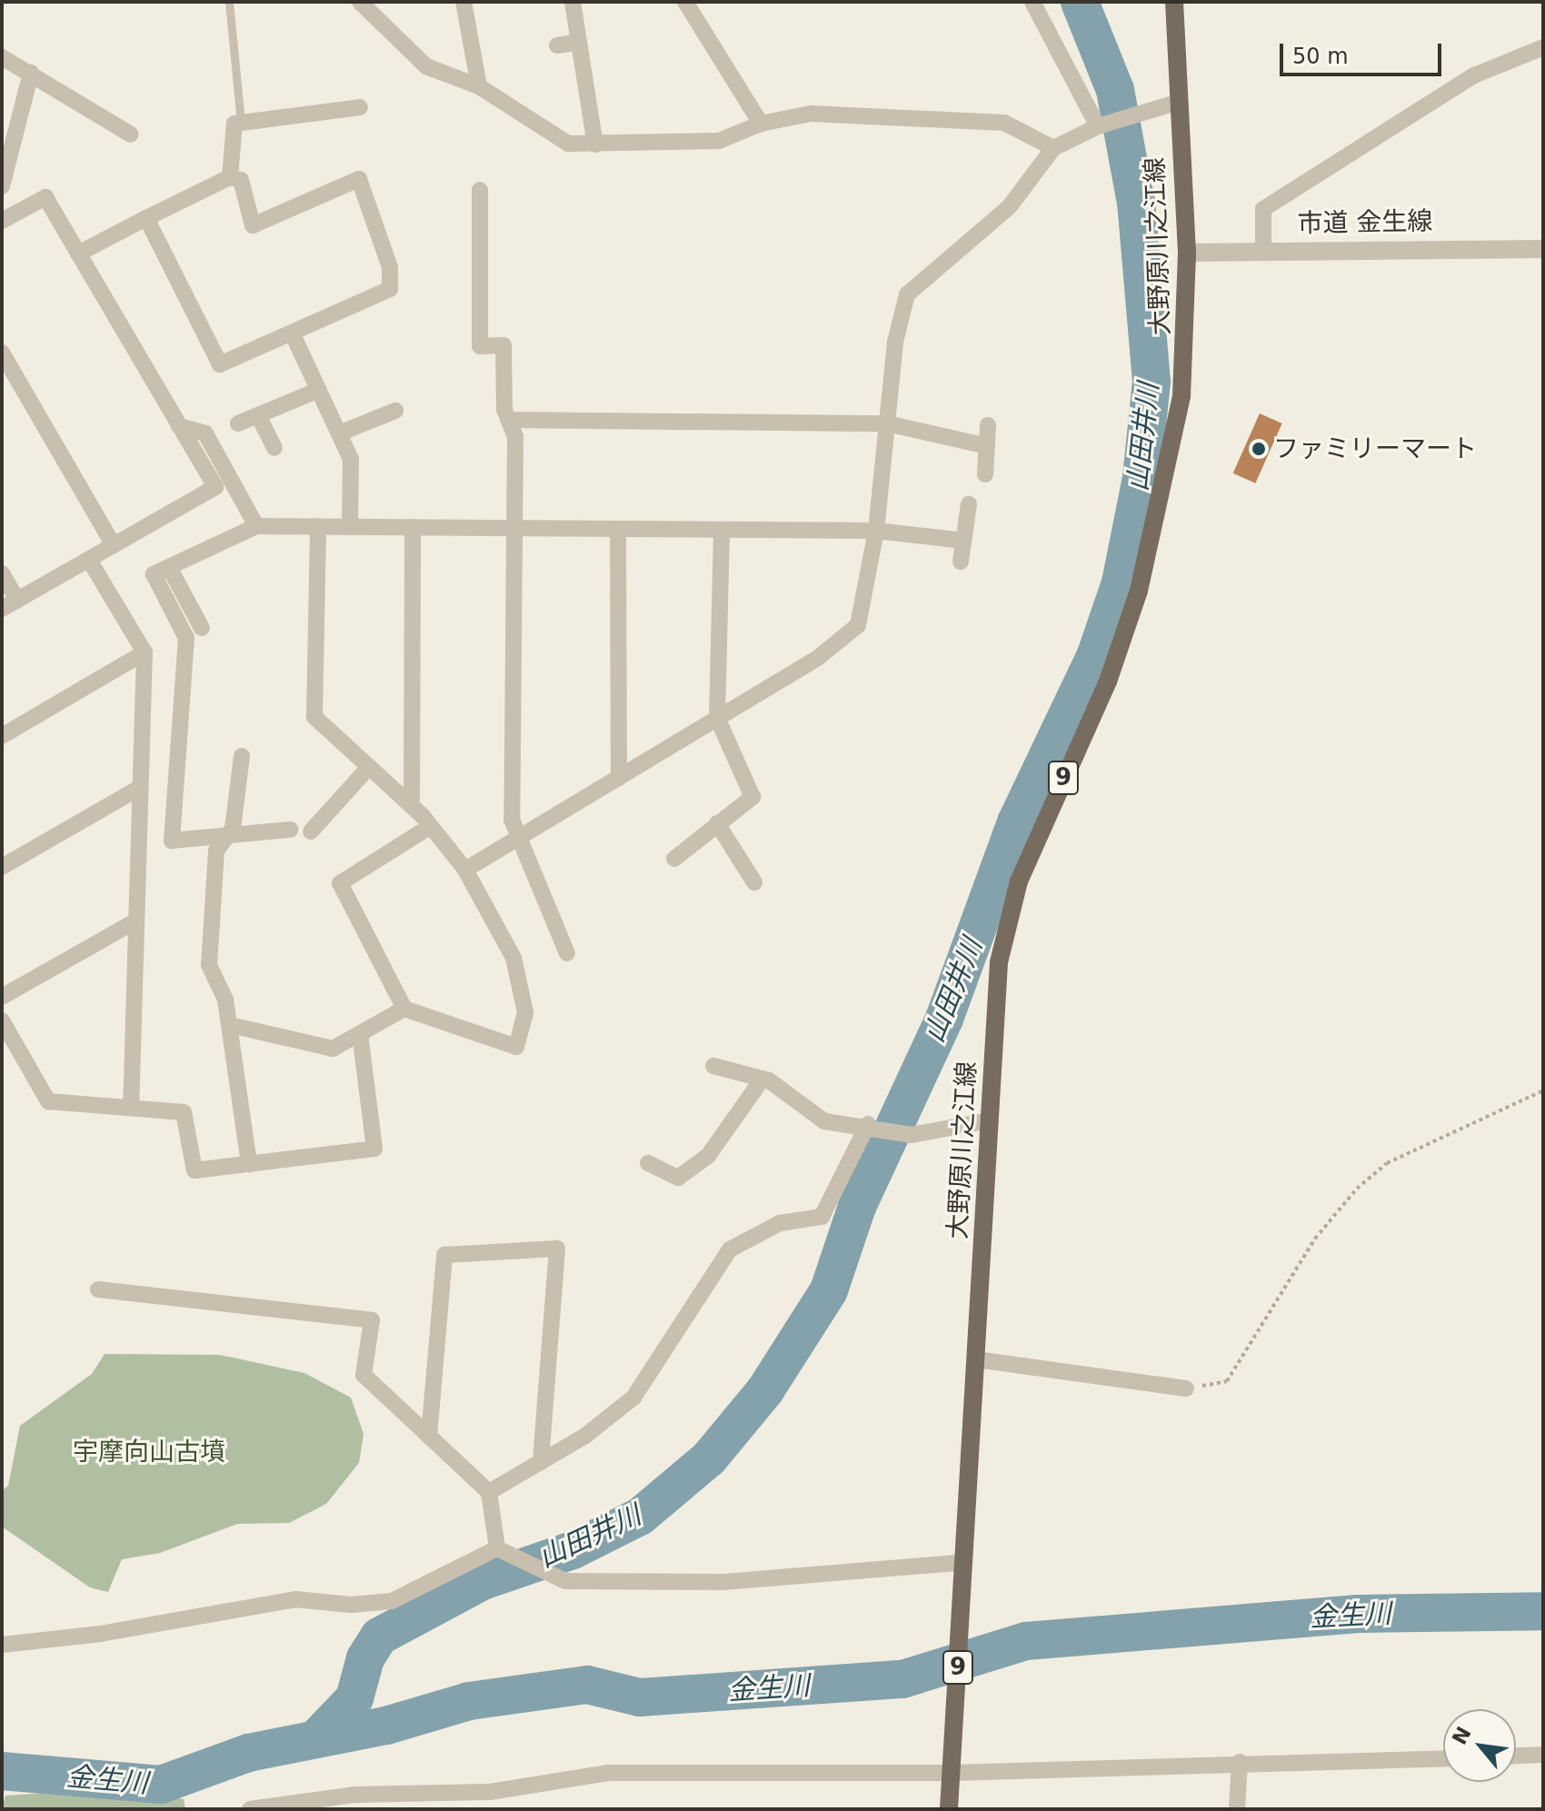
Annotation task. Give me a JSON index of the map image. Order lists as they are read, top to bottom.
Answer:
{
  "streets": {
    "main road": ["大野原川之江線", "9"],
    "street": ["市道 金生線"]
  },
  "crossings": [
    ["市道 金生線", "大野原川之江線"]
  ],
  "water": ["山田井川", "金生川"],
  "parks": ["宇摩向山古墳"],
  "places": ["ファミリーマート"],
  "scale_bar": "50 m",
  "north": "top left"
}
